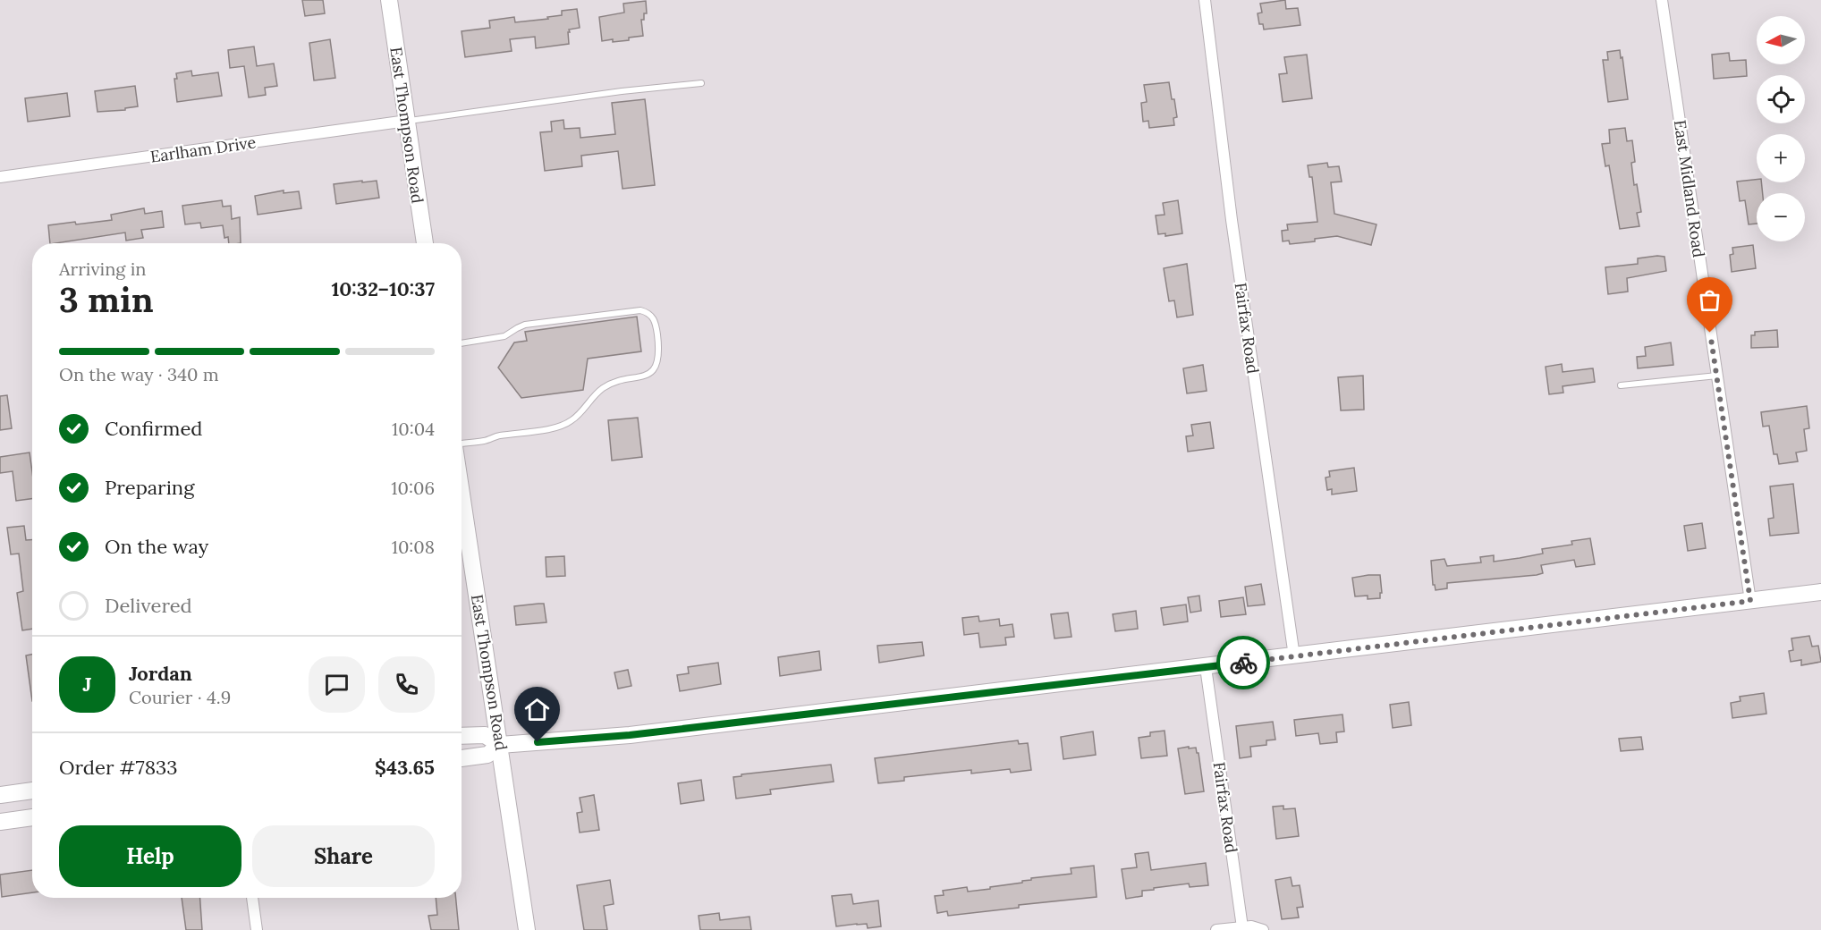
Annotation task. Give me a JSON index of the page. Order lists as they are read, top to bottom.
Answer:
{
  "streets": {
    "main road": ["East Thompson Road"],
    "street": ["Earlham Drive", "East Midland Road", "Fairfax Road"]
  },
  "crossings": [
    ["East Thompson Road", "Earlham Drive"]
  ],
  "north": "left",
  "page": {
    "map_buttons": ["+", "−"],
    "heading": ["3 min", "Arriving in", "10:32–10:37"],
    "panel": [
      "Jordan",
      "Courier · 4.9",
      "Order #7833",
      "$43.65"
    ],
    "bar": "On the way · 340 m",
    "list": [
      ["Confirmed", "10:04"],
      ["Preparing", "10:06"],
      ["On the way", "10:08"],
      "Delivered"
    ],
    "round": "J",
    "buttons": ["Help", "Share"]
  }
}
